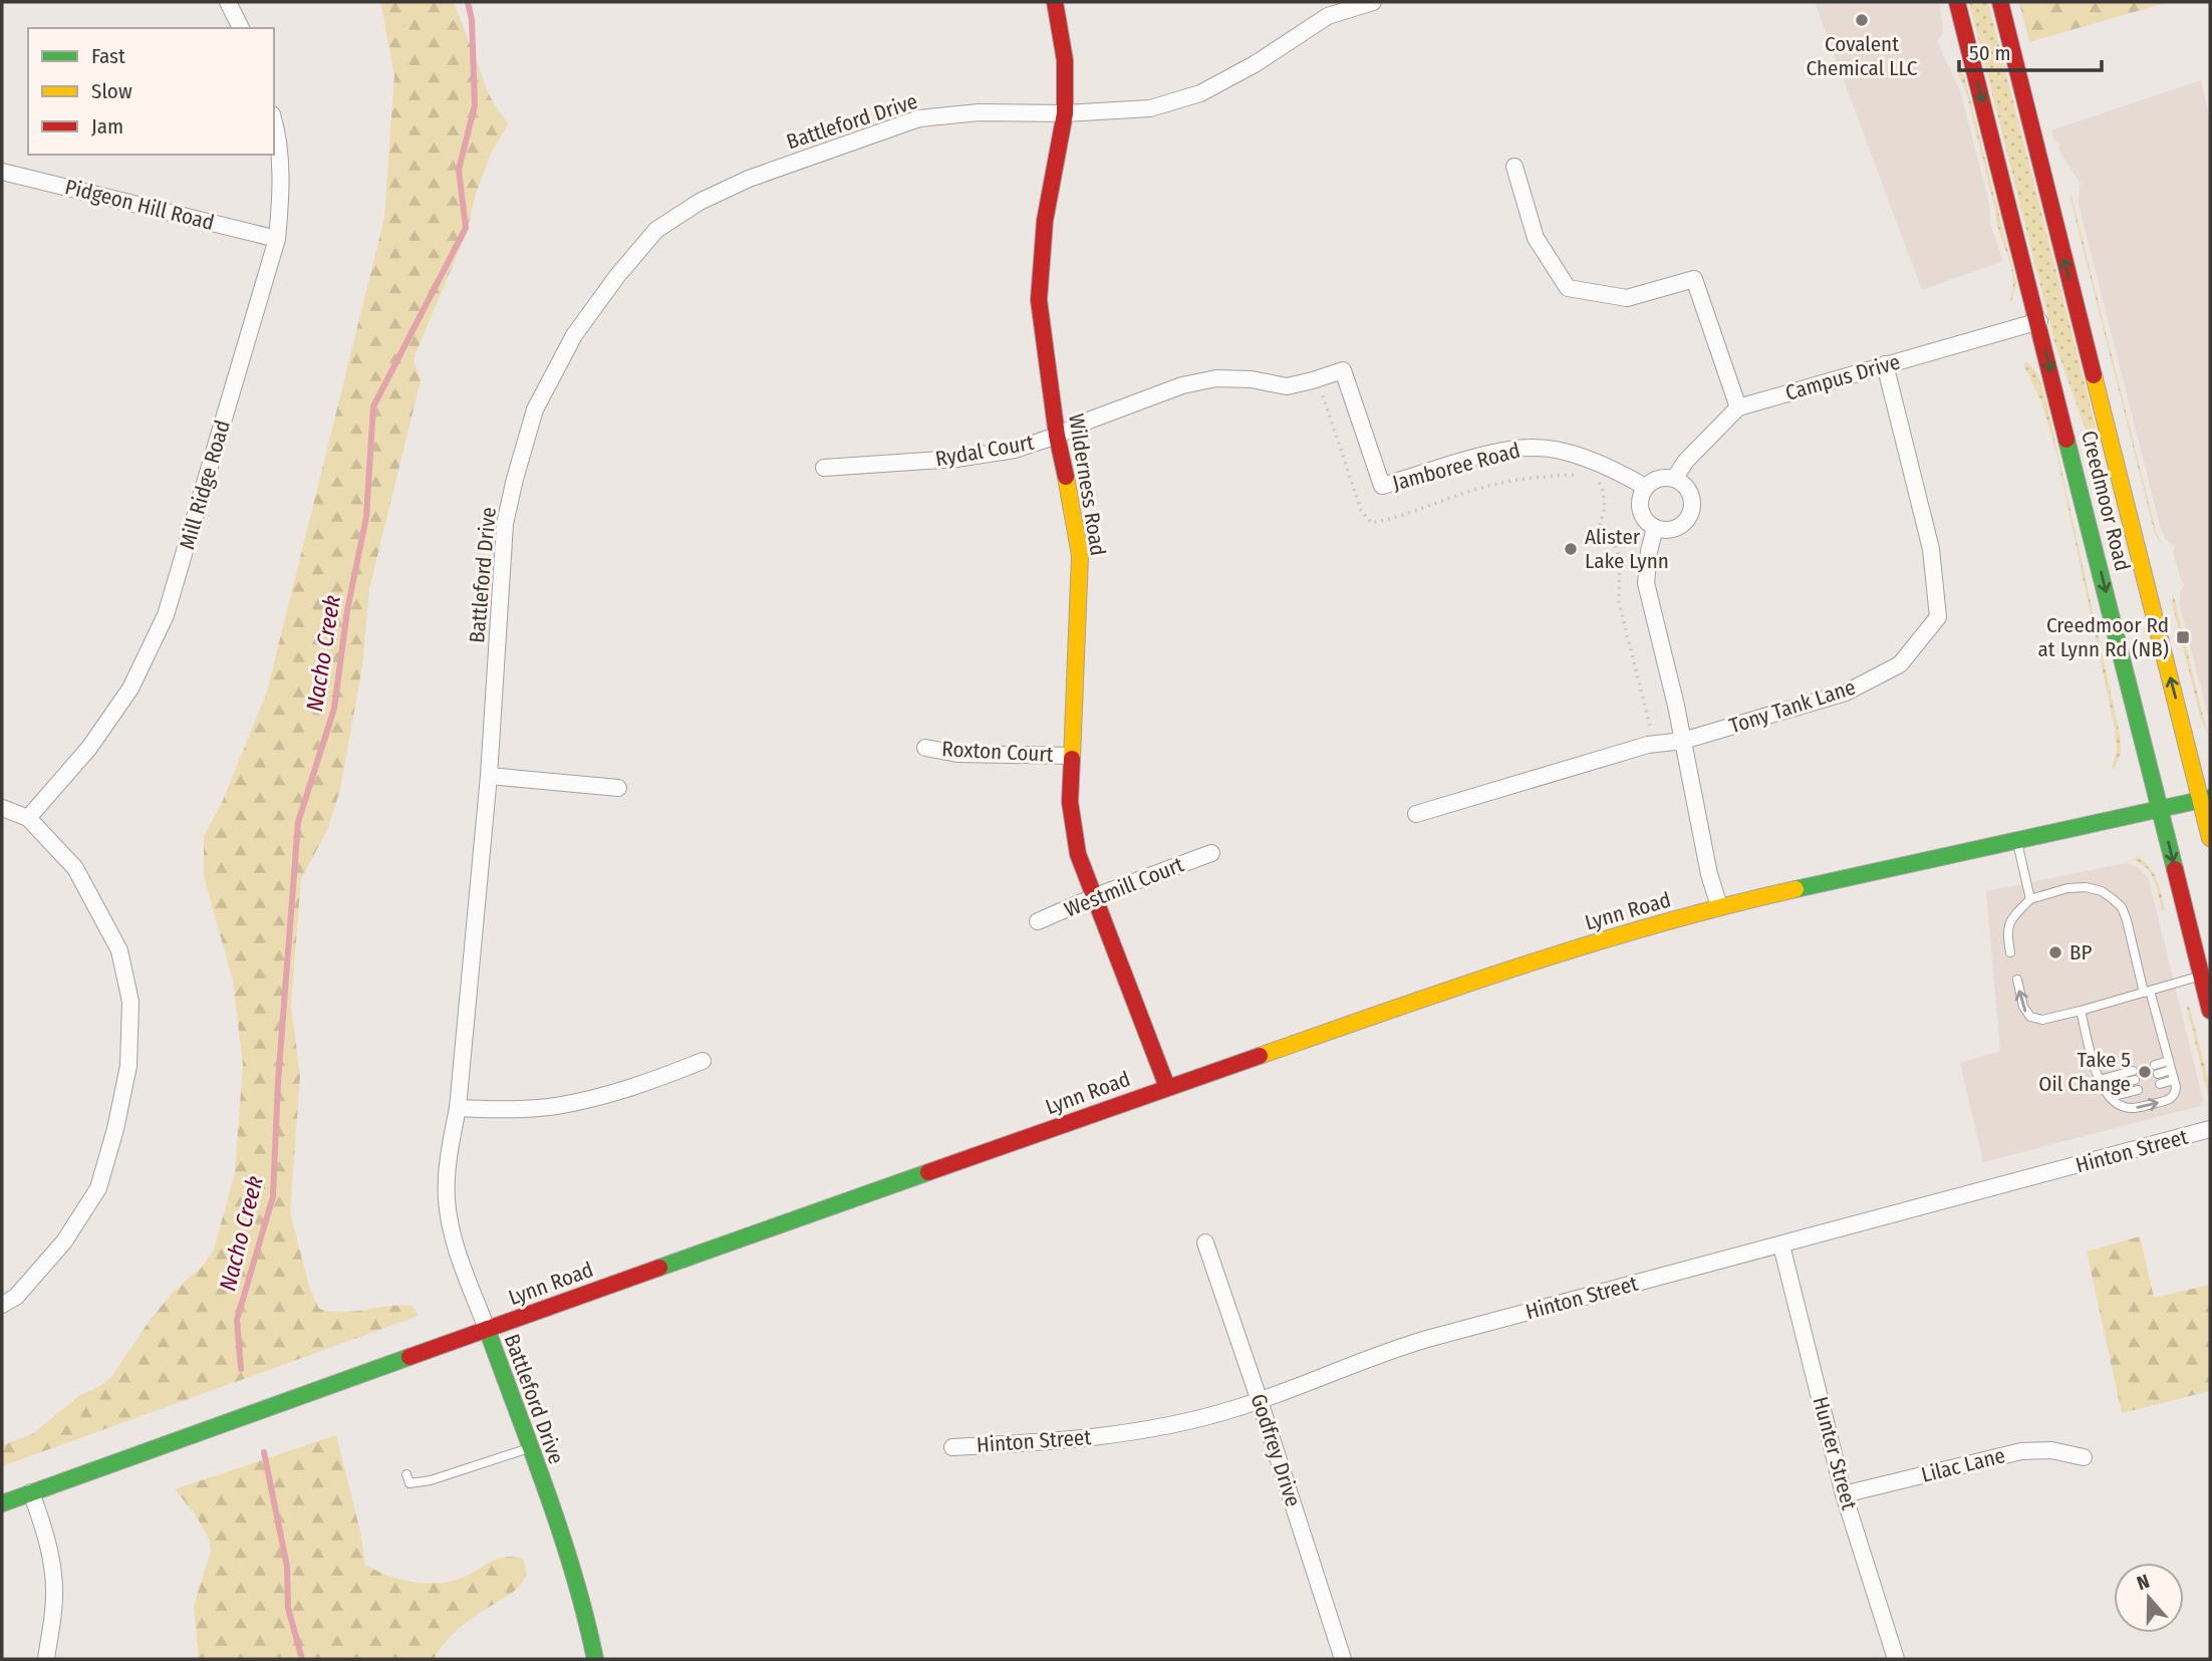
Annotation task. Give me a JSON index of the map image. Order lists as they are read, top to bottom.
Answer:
{
  "streets": {
    "main road": [
      "Battleford Drive",
      "Wilderness Road",
      "Creedmoor Road",
      "Lynn Road"
    ],
    "street": [
      "Pidgeon Hill Road",
      "Campus Drive",
      "Rydal Court",
      "Jamboree Road",
      "Mill Ridge Road",
      "Tony Tank Lane",
      "Roxton Court",
      "Westmill Court",
      "Hinton Street",
      "Godfrey Drive",
      "Hunter Street",
      "Lilac Lane"
    ]
  },
  "crossings": [
    ["Battleford Drive", "Wilderness Road"],
    ["Battleford Drive", "Lynn Road"],
    ["Pidgeon Hill Road", "Mill Ridge Road"],
    ["Campus Drive", "Jamboree Road"],
    ["Campus Drive", "Creedmoor Road"],
    ["Campus Drive", "Tony Tank Lane"],
    ["Rydal Court", "Jamboree Road"],
    ["Rydal Court", "Wilderness Road"],
    ["Wilderness Road", "Roxton Court"],
    ["Wilderness Road", "Westmill Court"],
    ["Wilderness Road", "Lynn Road"],
    ["Creedmoor Road", "Lynn Road"],
    ["Hinton Street", "Godfrey Drive"],
    ["Hinton Street", "Hunter Street"],
    ["Hunter Street", "Lilac Lane"]
  ],
  "water": ["Nacho Creek"],
  "places": {
    "other": [
      "Covalent Chemical LLC",
      "Alister Lake Lynn",
      "BP",
      "Take 5 Oil Change"
    ],
    "transit": ["Creedmoor Rd at Lynn Rd (NB)"]
  },
  "legend": ["Fast", "Slow", "Jam"],
  "scale_bar": "50 m",
  "north": "top"
}
